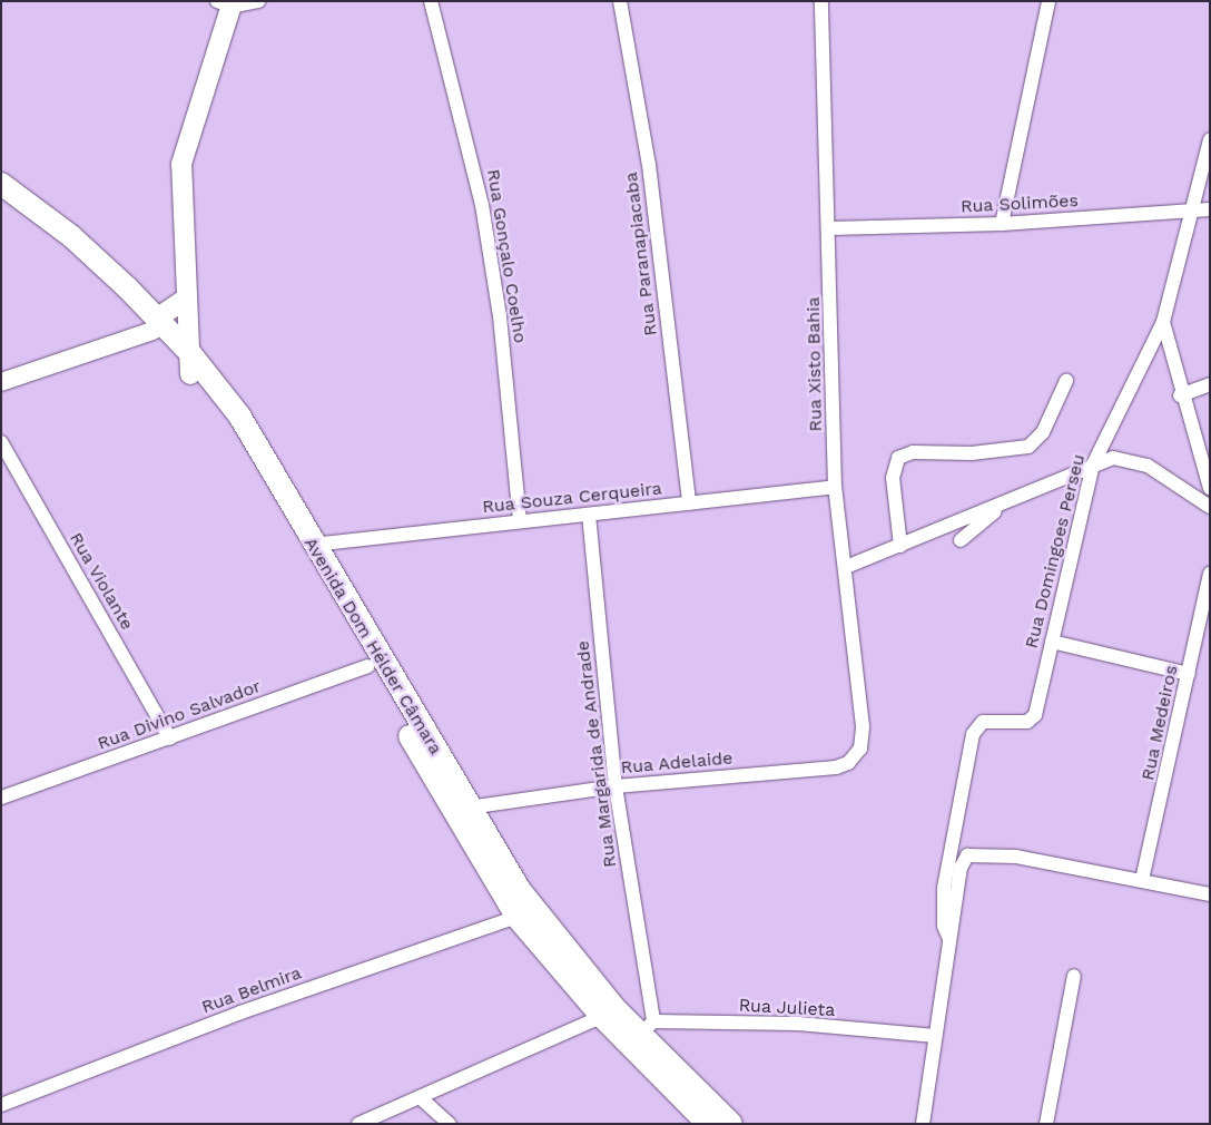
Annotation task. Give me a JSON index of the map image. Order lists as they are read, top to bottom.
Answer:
{
  "streets": {
    "main road": ["Avenida Dom Hélder Câmara"],
    "street": [
      "Rua Solimões",
      "Rua Paranapiacaba",
      "Rua Gonçalo Coelho",
      "Rua Xisto Bahia",
      "Rua Souza Cerqueira",
      "Rua Domingoes Perseu",
      "Rua Violante",
      "Rua Divino Salvador",
      "Rua Medeiros",
      "Rua Margarida de Andrade",
      "Rua Adelaide",
      "Rua Belmira",
      "Rua Julieta"
    ]
  },
  "crossings": [
    ["Rua Solimões", "Rua Xisto Bahia"],
    ["Rua Paranapiacaba", "Rua Souza Cerqueira"],
    ["Rua Gonçalo Coelho", "Rua Souza Cerqueira"],
    ["Rua Xisto Bahia", "Rua Souza Cerqueira"],
    ["Rua Xisto Bahia", "Rua Adelaide"],
    ["Rua Souza Cerqueira", "Avenida Dom Hélder Câmara"],
    ["Rua Souza Cerqueira", "Rua Margarida de Andrade"],
    ["Rua Violante", "Rua Divino Salvador"],
    ["Avenida Dom Hélder Câmara", "Rua Divino Salvador"],
    ["Avenida Dom Hélder Câmara", "Rua Margarida de Andrade"],
    ["Avenida Dom Hélder Câmara", "Rua Adelaide"],
    ["Avenida Dom Hélder Câmara", "Rua Belmira"],
    ["Avenida Dom Hélder Câmara", "Rua Julieta"],
    ["Rua Margarida de Andrade", "Rua Adelaide"],
    ["Rua Margarida de Andrade", "Rua Julieta"]
  ]
}
